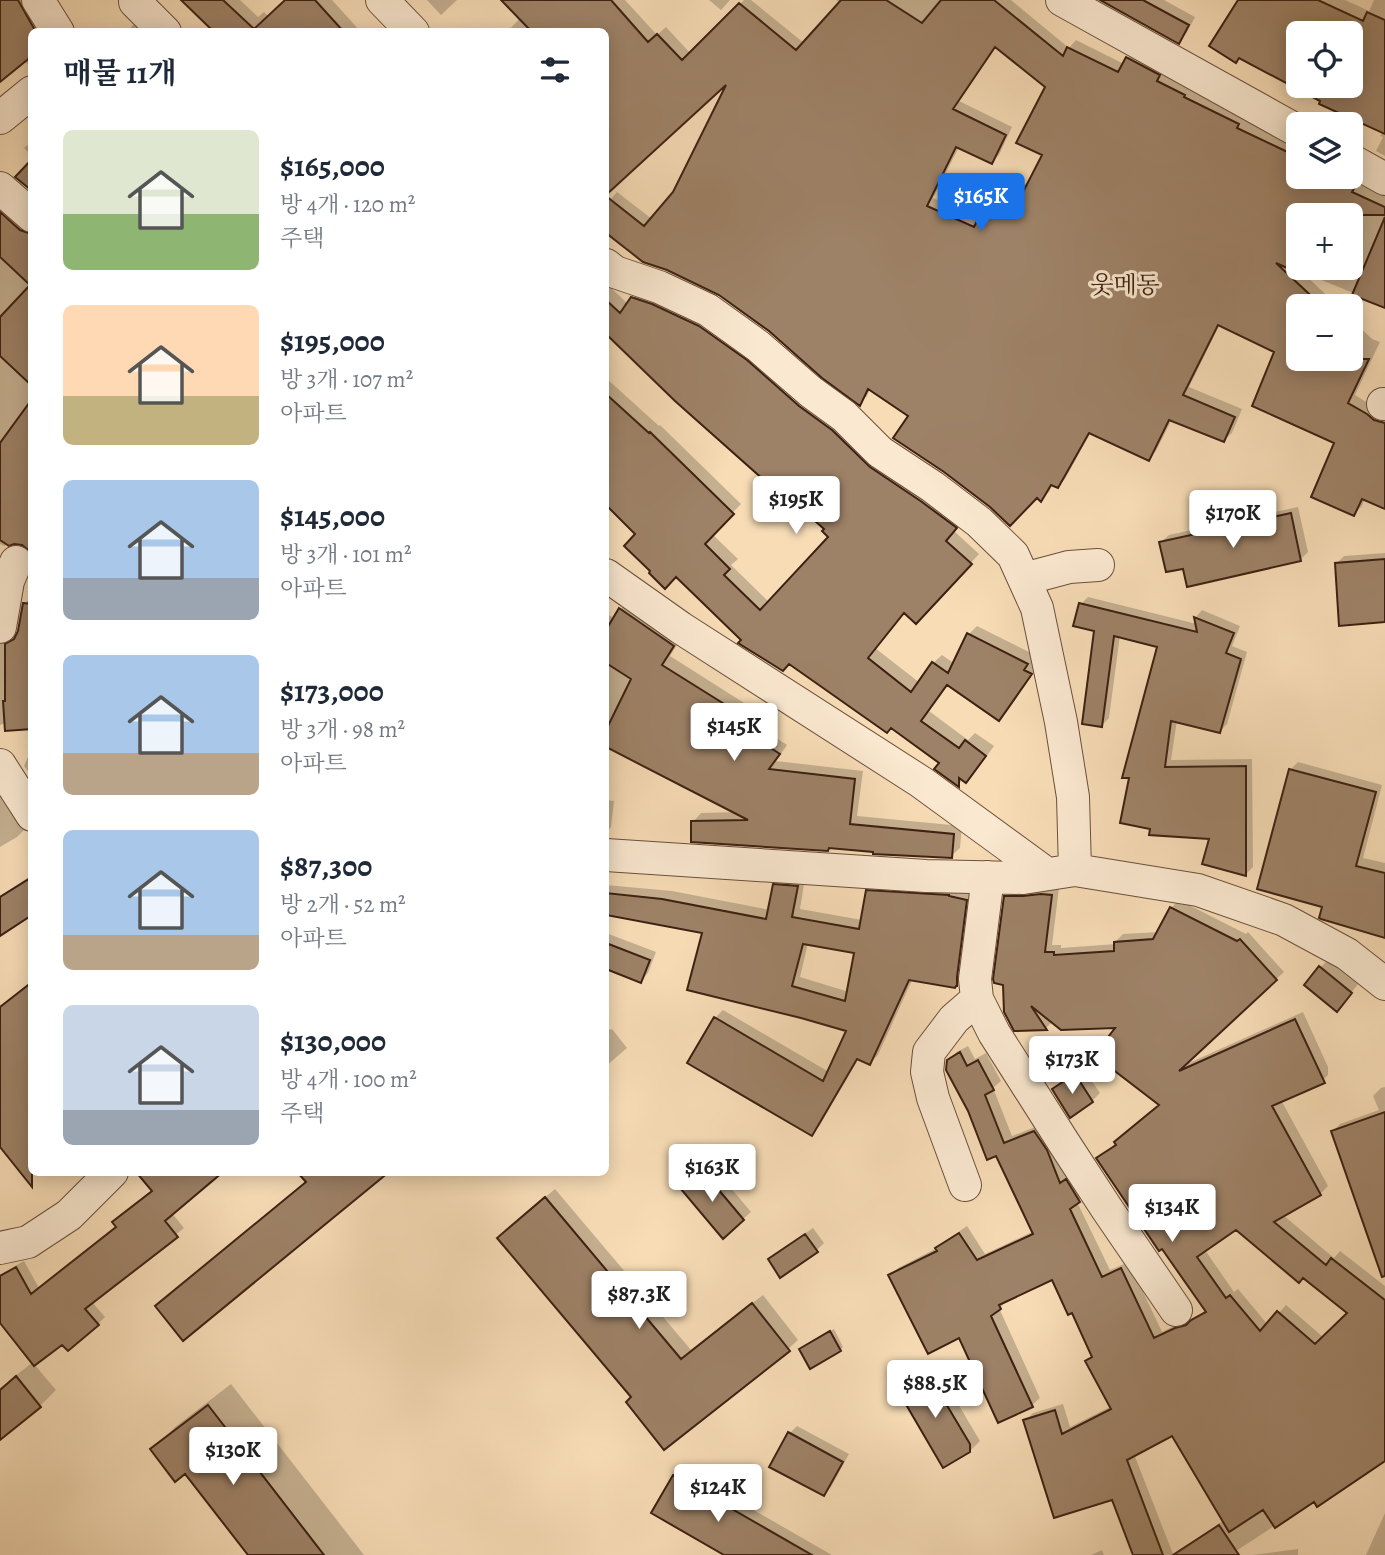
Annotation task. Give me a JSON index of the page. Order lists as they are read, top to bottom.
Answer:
{
  "districts": ["웃메동"],
  "page": {
    "map_buttons": ["+", "−"],
    "heading": "매물 11개",
    "list": [
      {
        "name": "$165,000",
        "note": "방 4개 · 120 m² · 주택"
      },
      {
        "name": "$195,000",
        "note": "방 3개 · 107 m² · 아파트"
      },
      {
        "name": "$145,000",
        "note": "방 3개 · 101 m² · 아파트"
      },
      {
        "name": "$173,000",
        "note": "방 3개 · 98 m² · 아파트"
      },
      {
        "name": "$87,300",
        "note": "방 2개 · 52 m² · 아파트"
      },
      {
        "name": "$130,000",
        "note": "방 4개 · 100 m² · 주택"
      }
    ],
    "price": [
      "$165K",
      "$195K",
      "$170K",
      "$145K",
      "$173K",
      "$163K",
      "$134K",
      "$87.3K",
      "$88.5K",
      "$130K",
      "$124K"
    ]
  }
}
